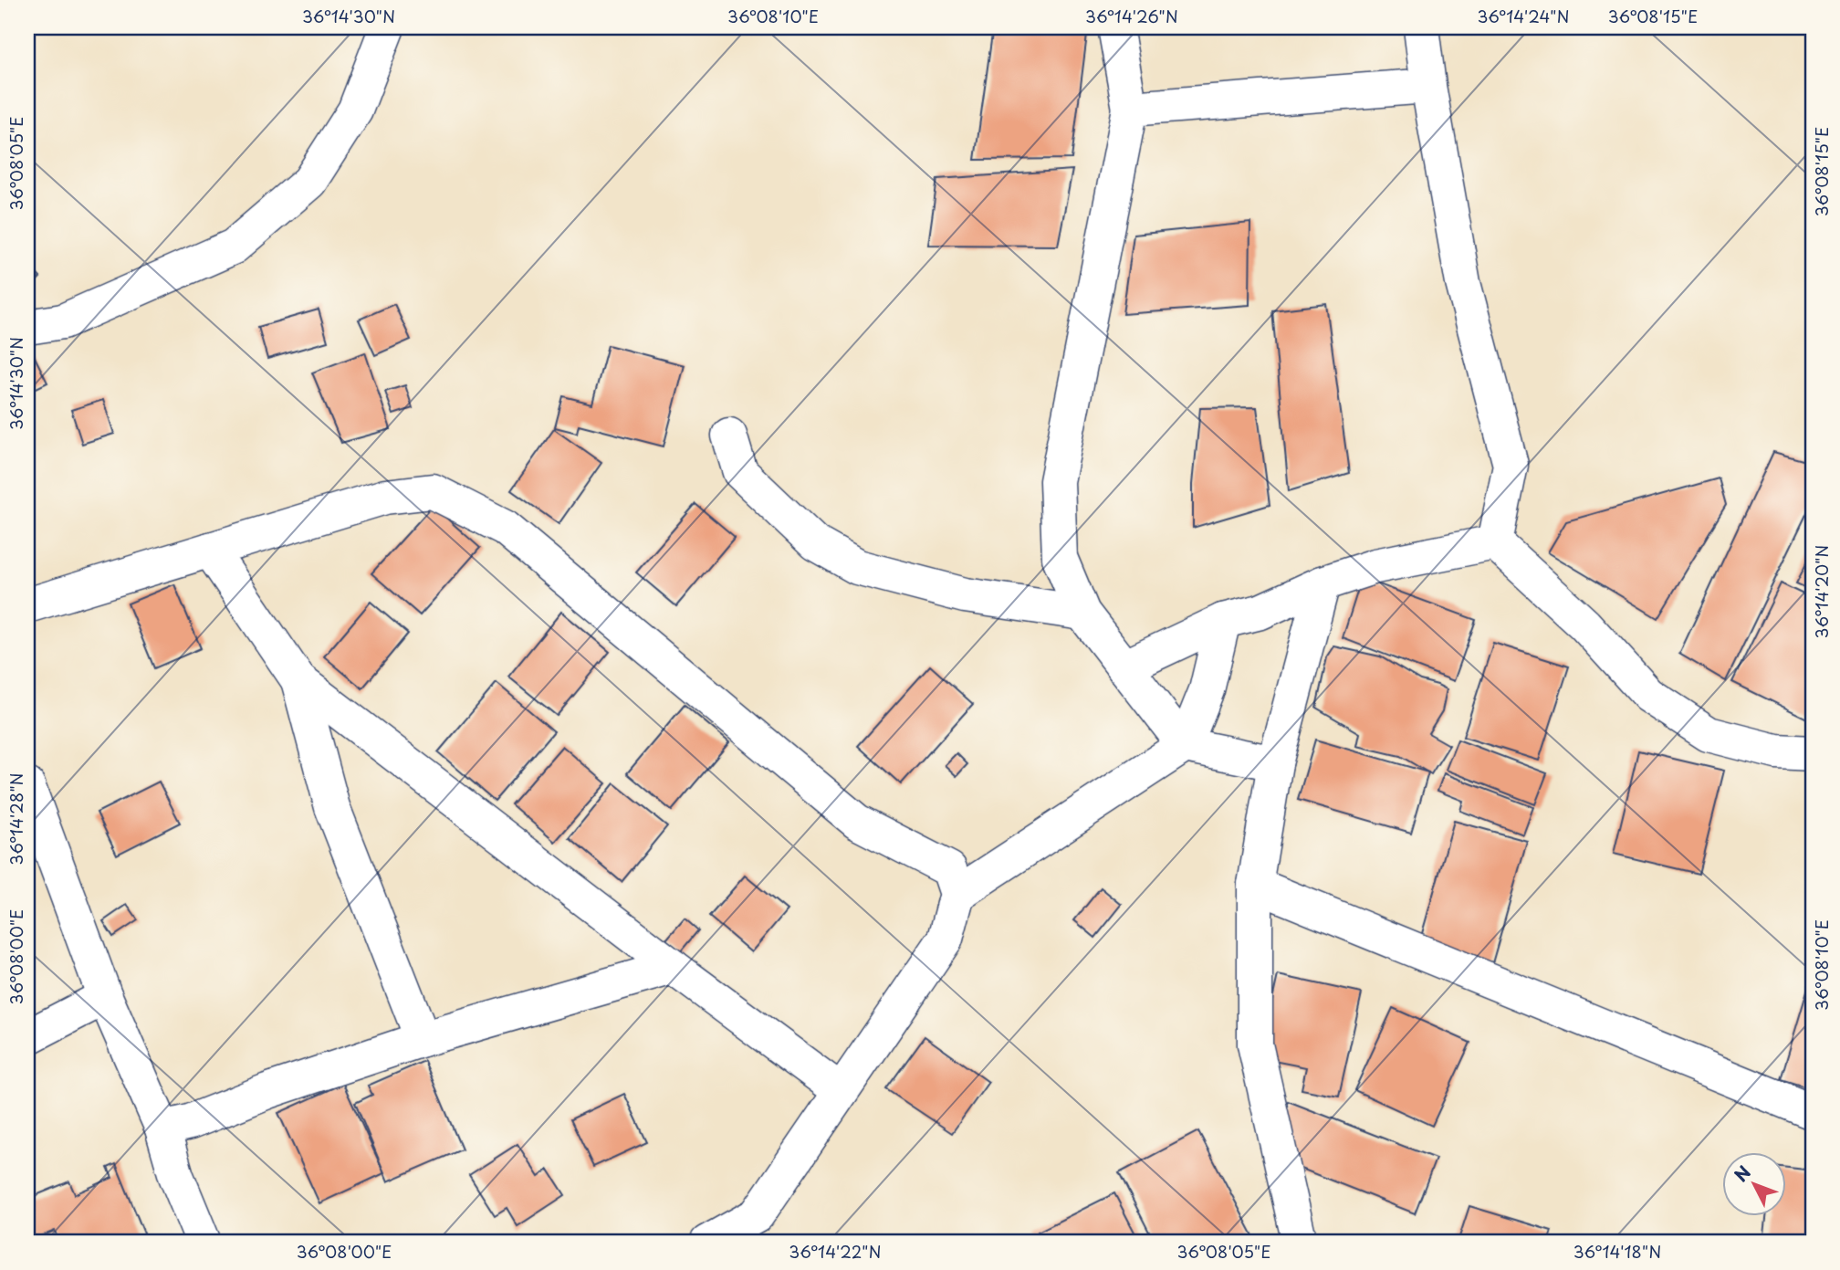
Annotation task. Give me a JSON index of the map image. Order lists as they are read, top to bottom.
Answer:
{
  "north": "top left",
  "coordinates": [
    "36°14'30\"N",
    "36°08'10\"E",
    "36°14'26\"N",
    "36°14'24\"N",
    "36°08'15\"E",
    "36°08'05\"E",
    "36°14'20\"N",
    "36°14'28\"N",
    "36°08'00\"E",
    "36°14'22\"N",
    "36°14'18\"N"
  ]
}
